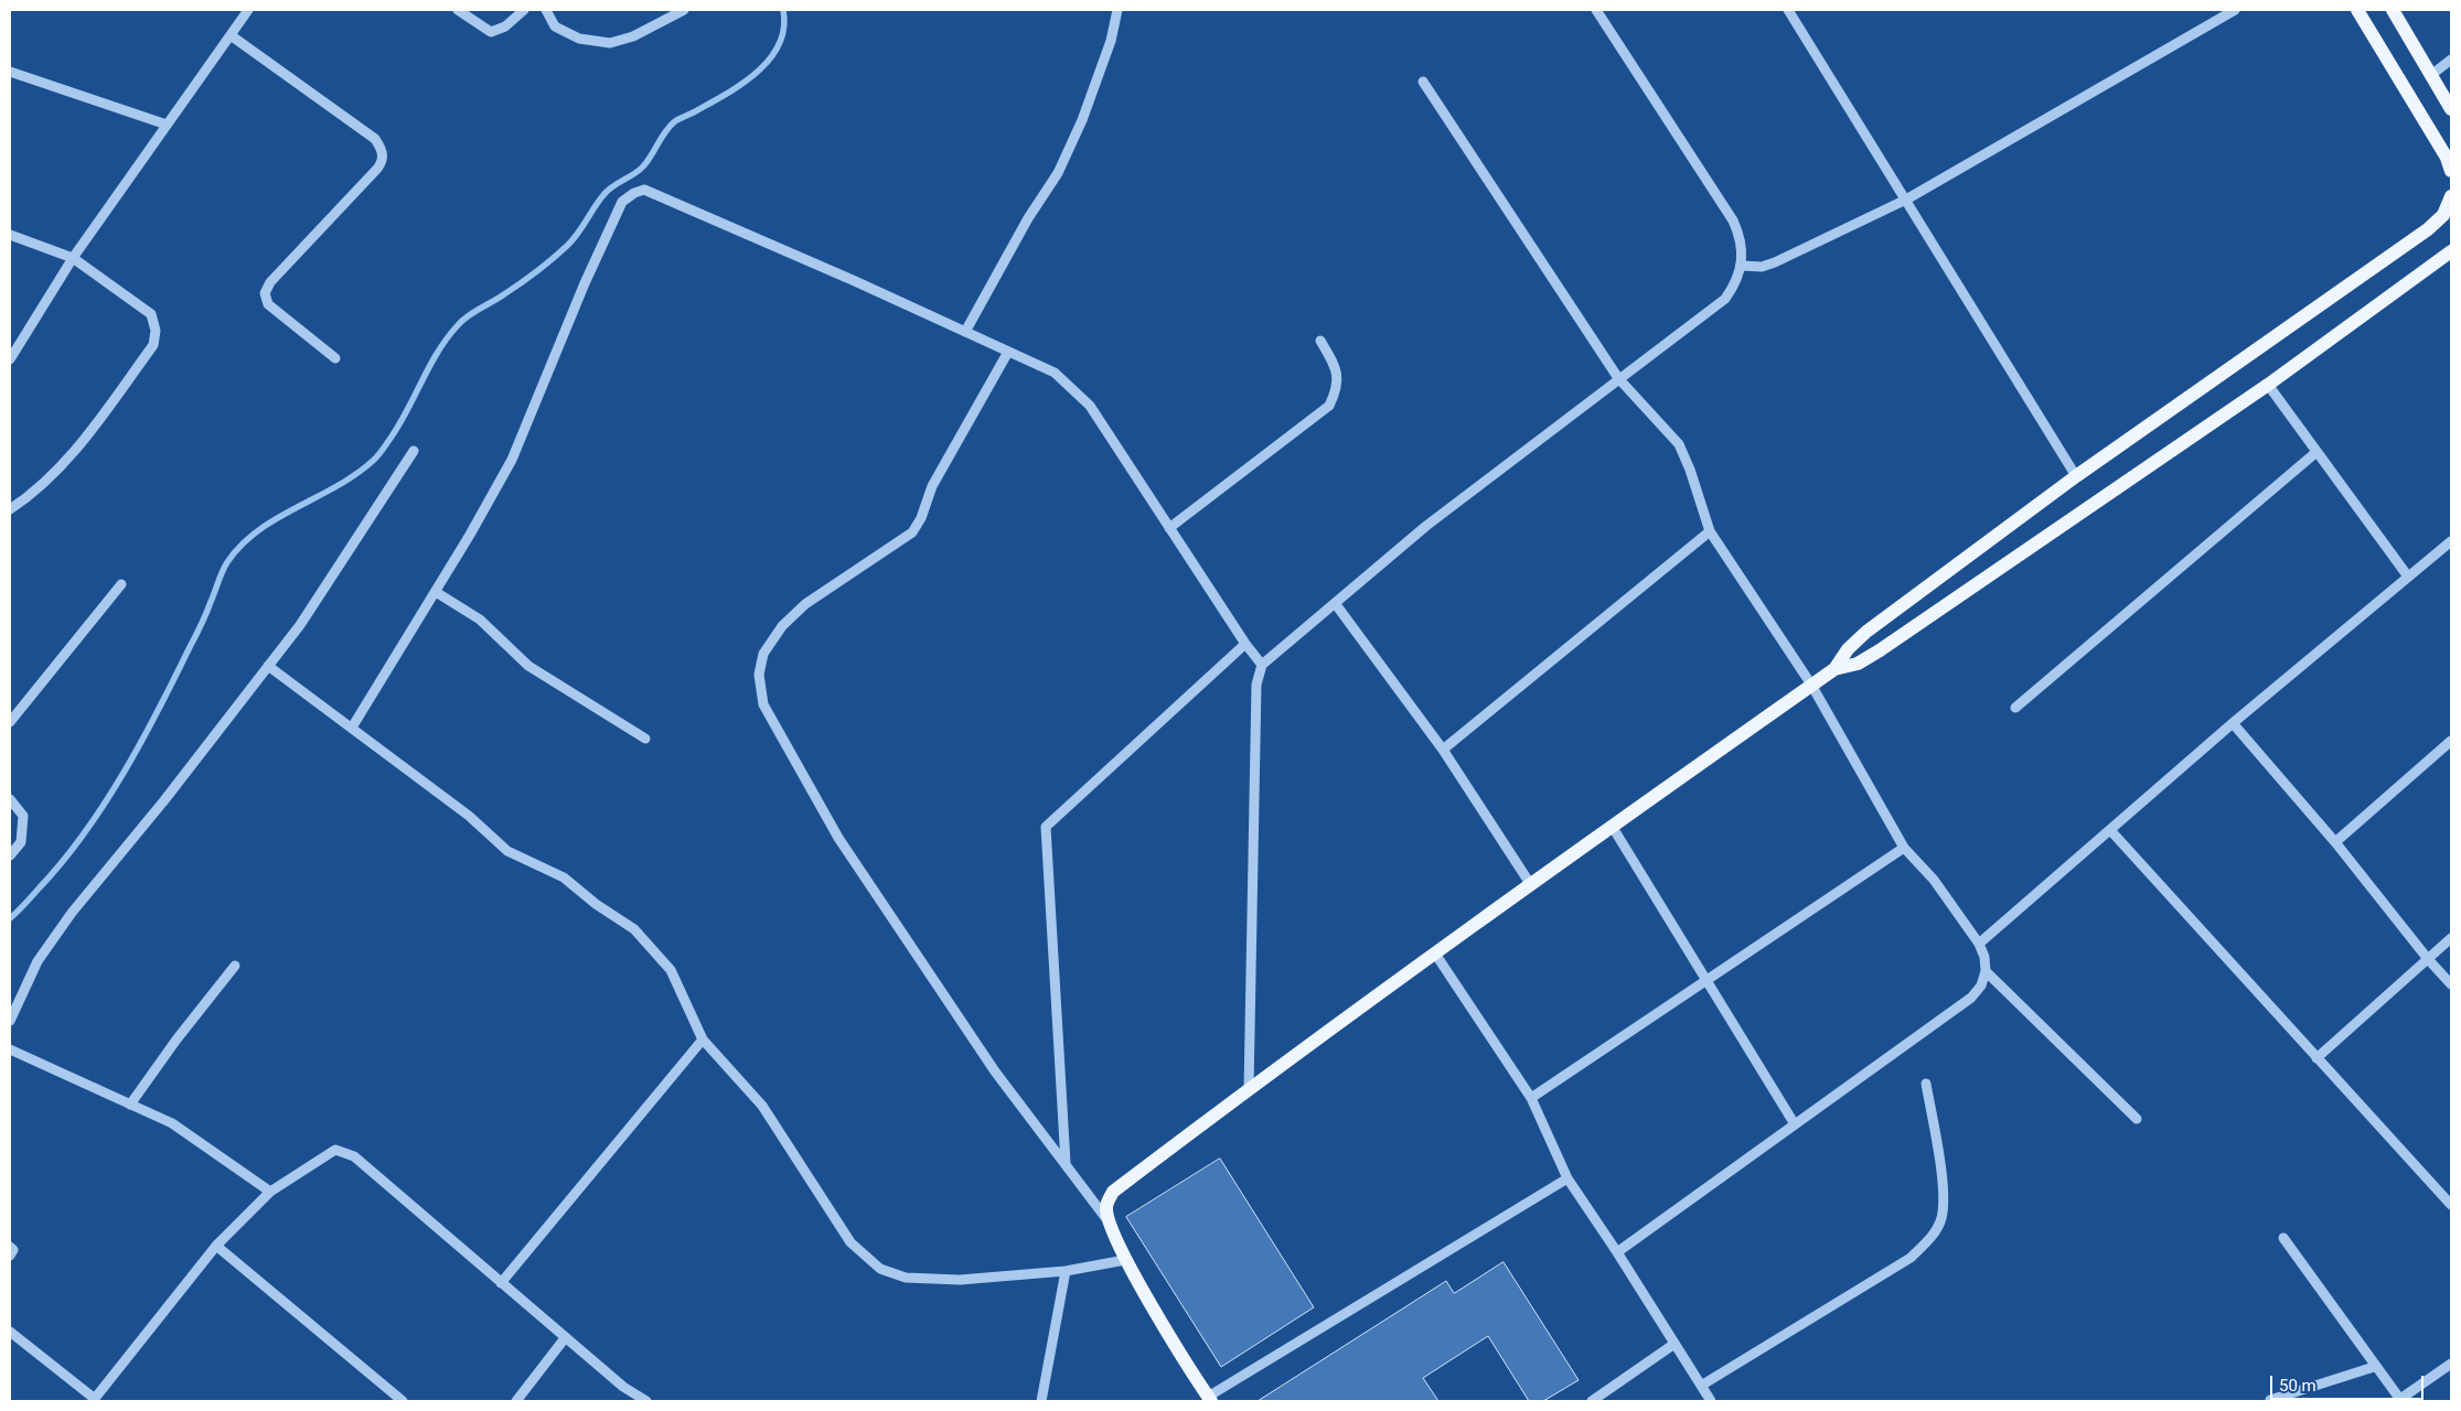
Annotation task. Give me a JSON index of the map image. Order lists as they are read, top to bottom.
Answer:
{
  "scale_bar": "50 m"
}
